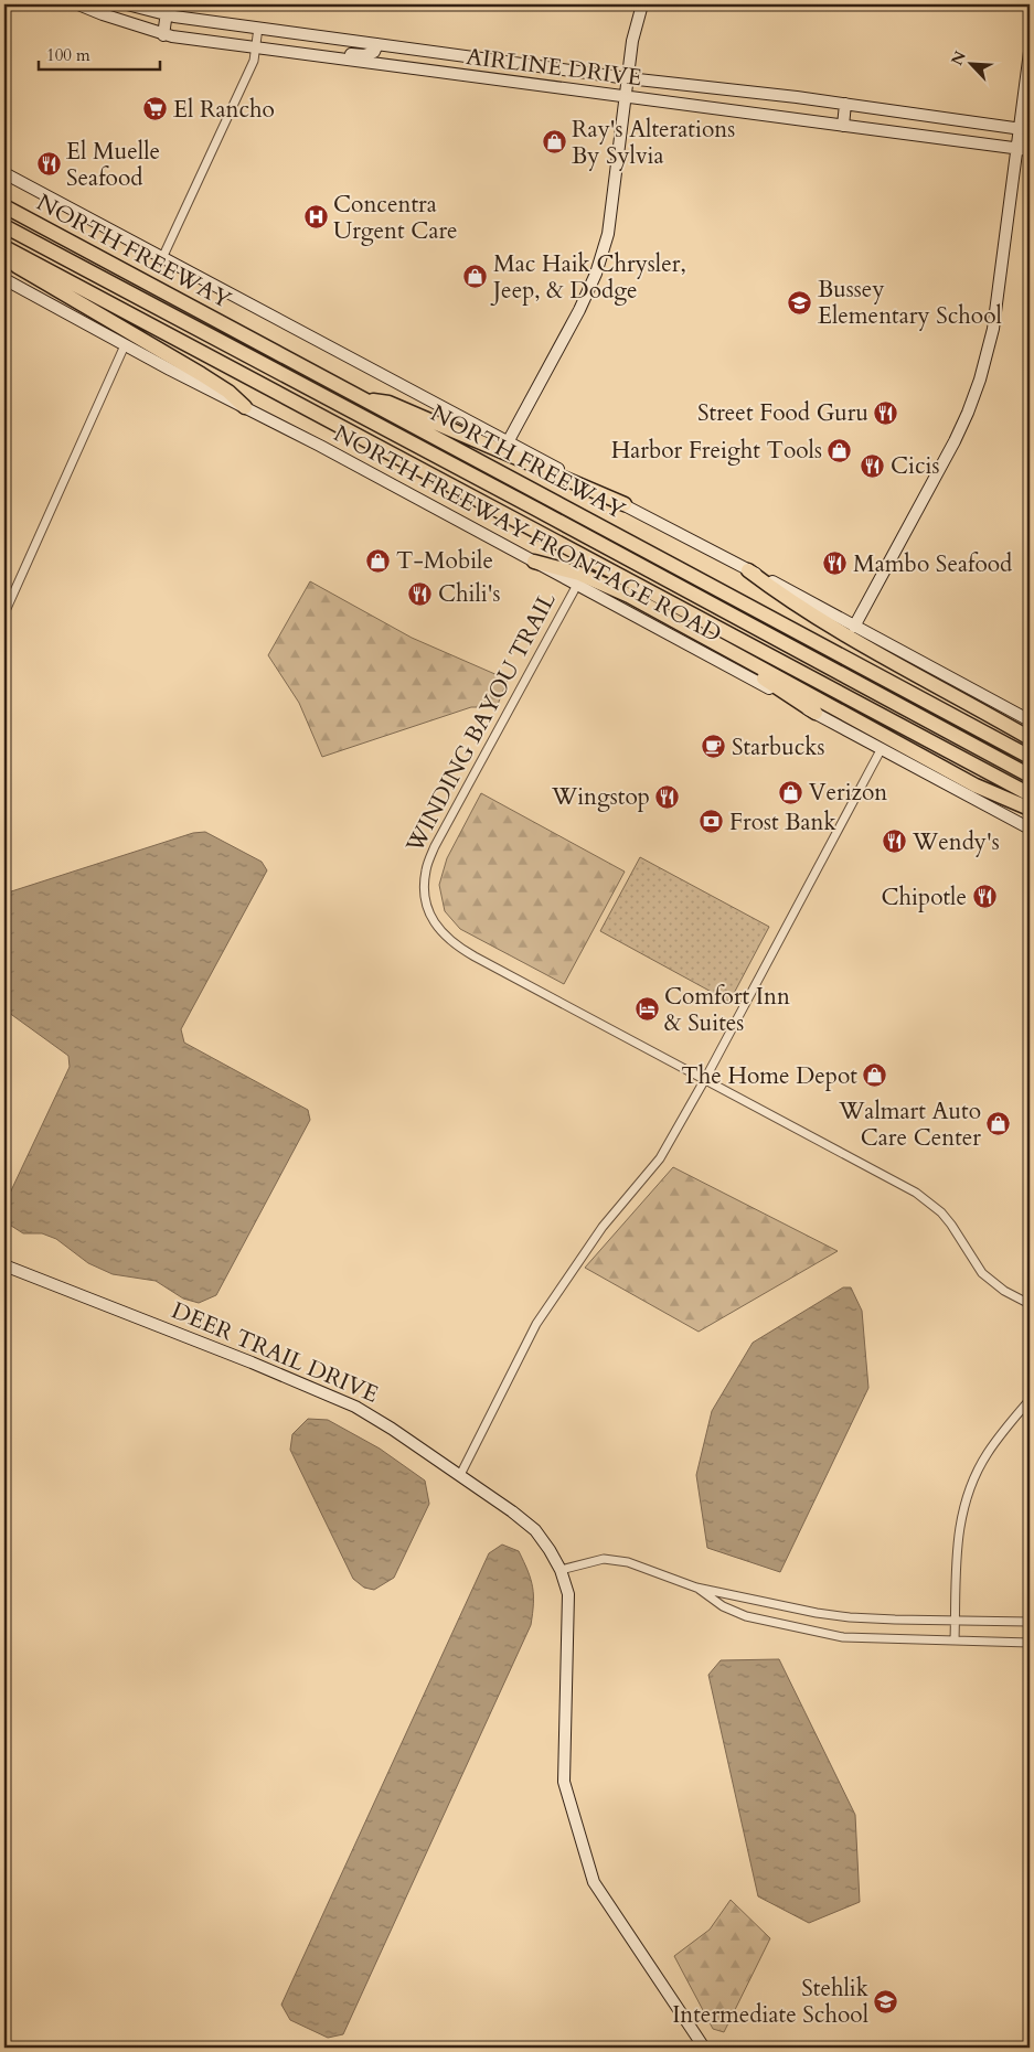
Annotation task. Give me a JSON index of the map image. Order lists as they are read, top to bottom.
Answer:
{
  "streets": {
    "highway": ["NORTH FREEWAY"],
    "main road": ["AIRLINE DRIVE", "NORTH FREEWAY FRONTAGE ROAD", "DEER TRAIL DRIVE"],
    "street": ["WINDING BAYOU TRAIL"]
  },
  "crossings": [
    ["NORTH FREEWAY FRONTAGE ROAD", "WINDING BAYOU TRAIL"]
  ],
  "places": {
    "supermarket": ["El Rancho"],
    "shop": [
      "Ray's Alterations By Sylvia",
      "Mac Haik Chrysler, Jeep, & Dodge",
      "Harbor Freight Tools",
      "T-Mobile",
      "Verizon",
      "The Home Depot",
      "Walmart Auto Care Center"
    ],
    "restaurant": [
      "El Muelle Seafood",
      "Street Food Guru",
      "Cicis",
      "Mambo Seafood",
      "Chili's",
      "Wingstop",
      "Wendy's",
      "Chipotle"
    ],
    "hospital": ["Concentra Urgent Care"],
    "school or university": ["Bussey Elementary School", "Stehlik Intermediate School"],
    "cafe": ["Starbucks"],
    "bank": ["Frost Bank"],
    "hotel": ["Comfort Inn & Suites"]
  },
  "scale_bar": "100 m",
  "north": "top left"
}
